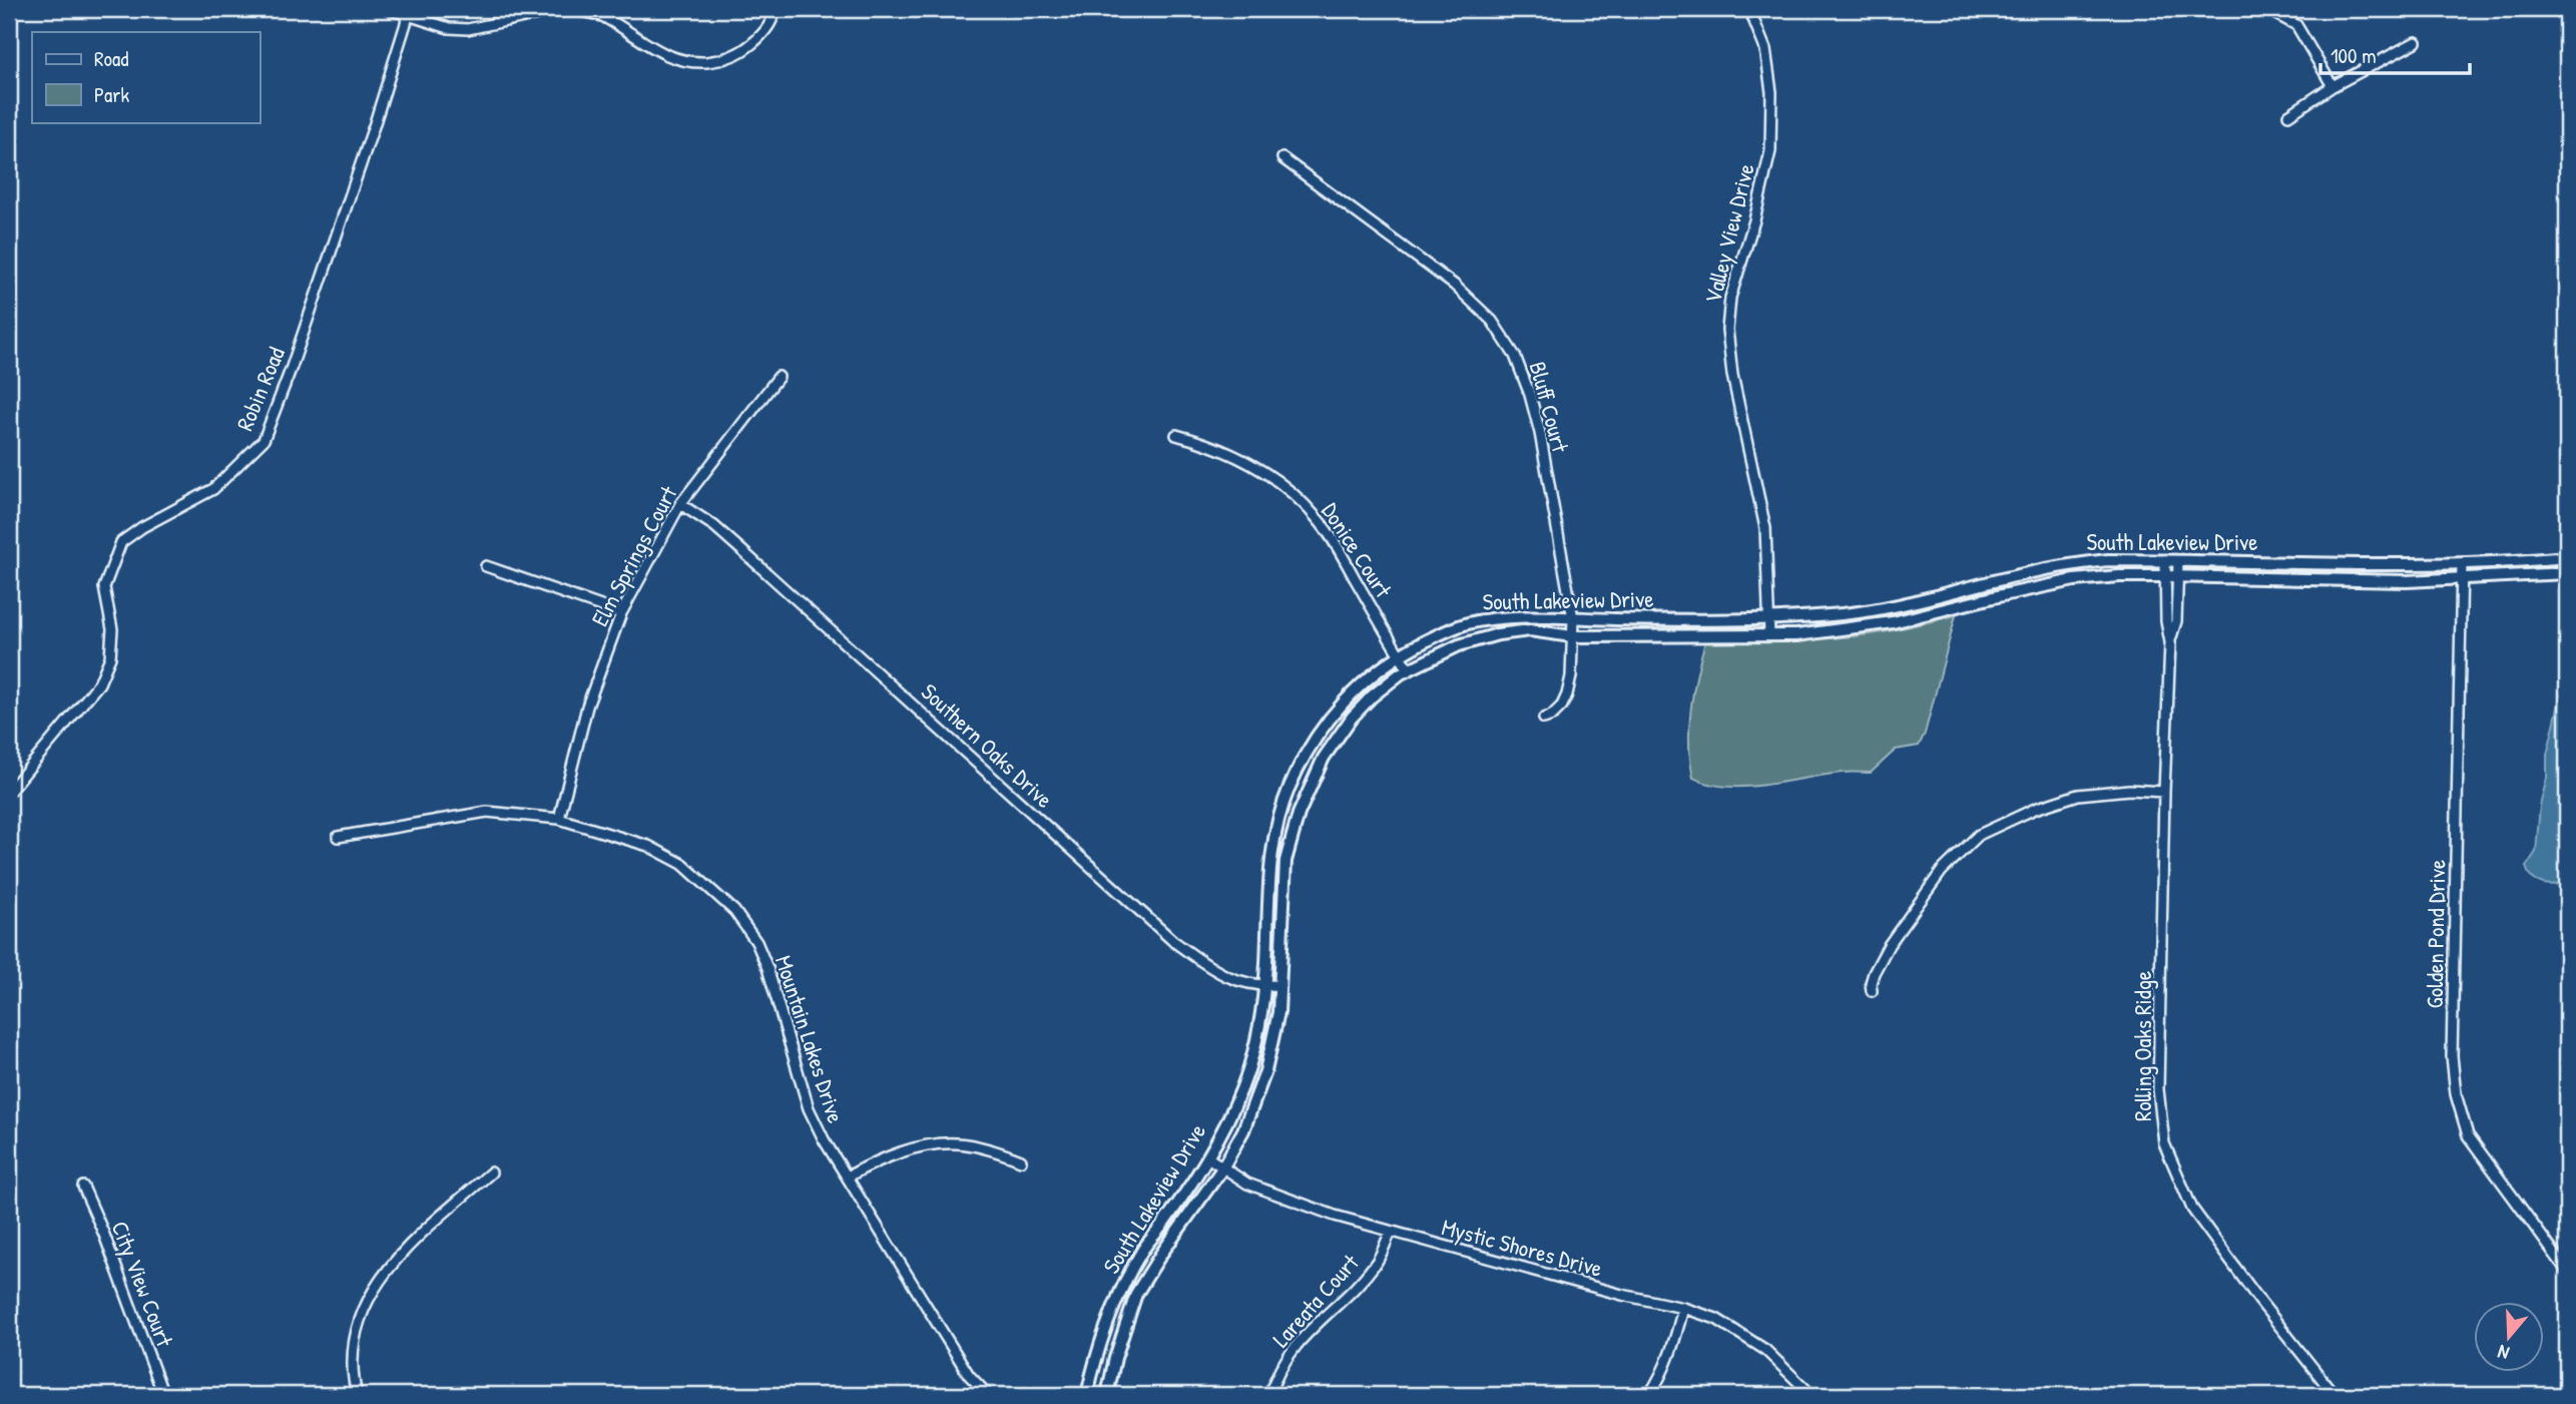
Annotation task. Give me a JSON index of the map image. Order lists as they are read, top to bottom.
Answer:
{
  "streets": {
    "street": [
      "Valley View Drive",
      "Robin Road",
      "Bluff Court",
      "South Lakeview Drive",
      "Donice Court",
      "Elm Springs Court",
      "Southern Oaks Drive",
      "Golden Pond Drive",
      "Mountain Lakes Drive",
      "Rolling Oaks Ridge",
      "Mystic Shores Drive",
      "City View Court",
      "Lareata Court"
    ]
  },
  "crossings": [
    ["Valley View Drive", "South Lakeview Drive"],
    ["Bluff Court", "South Lakeview Drive"],
    ["South Lakeview Drive", "Donice Court"],
    ["South Lakeview Drive", "Southern Oaks Drive"],
    ["South Lakeview Drive", "Golden Pond Drive"],
    ["South Lakeview Drive", "Rolling Oaks Ridge"],
    ["South Lakeview Drive", "Mystic Shores Drive"],
    ["Elm Springs Court", "Southern Oaks Drive"],
    ["Elm Springs Court", "Mountain Lakes Drive"],
    ["Mystic Shores Drive", "Lareata Court"]
  ],
  "legend": ["Road", "Park"],
  "scale_bar": "100 m",
  "north": "bottom"
}
